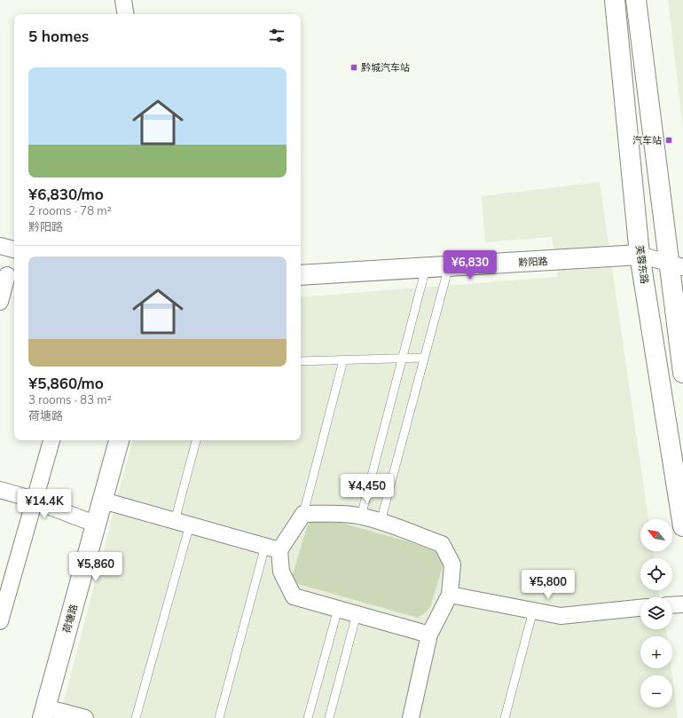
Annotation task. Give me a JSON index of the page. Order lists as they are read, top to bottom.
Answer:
{
  "streets": {
    "main road": ["黔阳路", "芙蓉东路", "荷塘路"]
  },
  "crossings": [
    ["黔阳路", "芙蓉东路"]
  ],
  "places": {
    "transit": ["黔城汽车站", "汽车站"]
  },
  "north": "top left",
  "page": {
    "heading": "5 homes",
    "list": [
      {
        "name": "¥6,830/mo",
        "note": "2 rooms · 78 m² · 黔阳路"
      },
      {
        "name": "¥5,860/mo",
        "note": "3 rooms · 83 m² · 荷塘路"
      }
    ],
    "price": [
      "¥6,830",
      "¥4,450",
      "¥14.4K",
      "¥5,860",
      "¥5,800"
    ],
    "map_buttons": ["+", "−"]
  }
}
